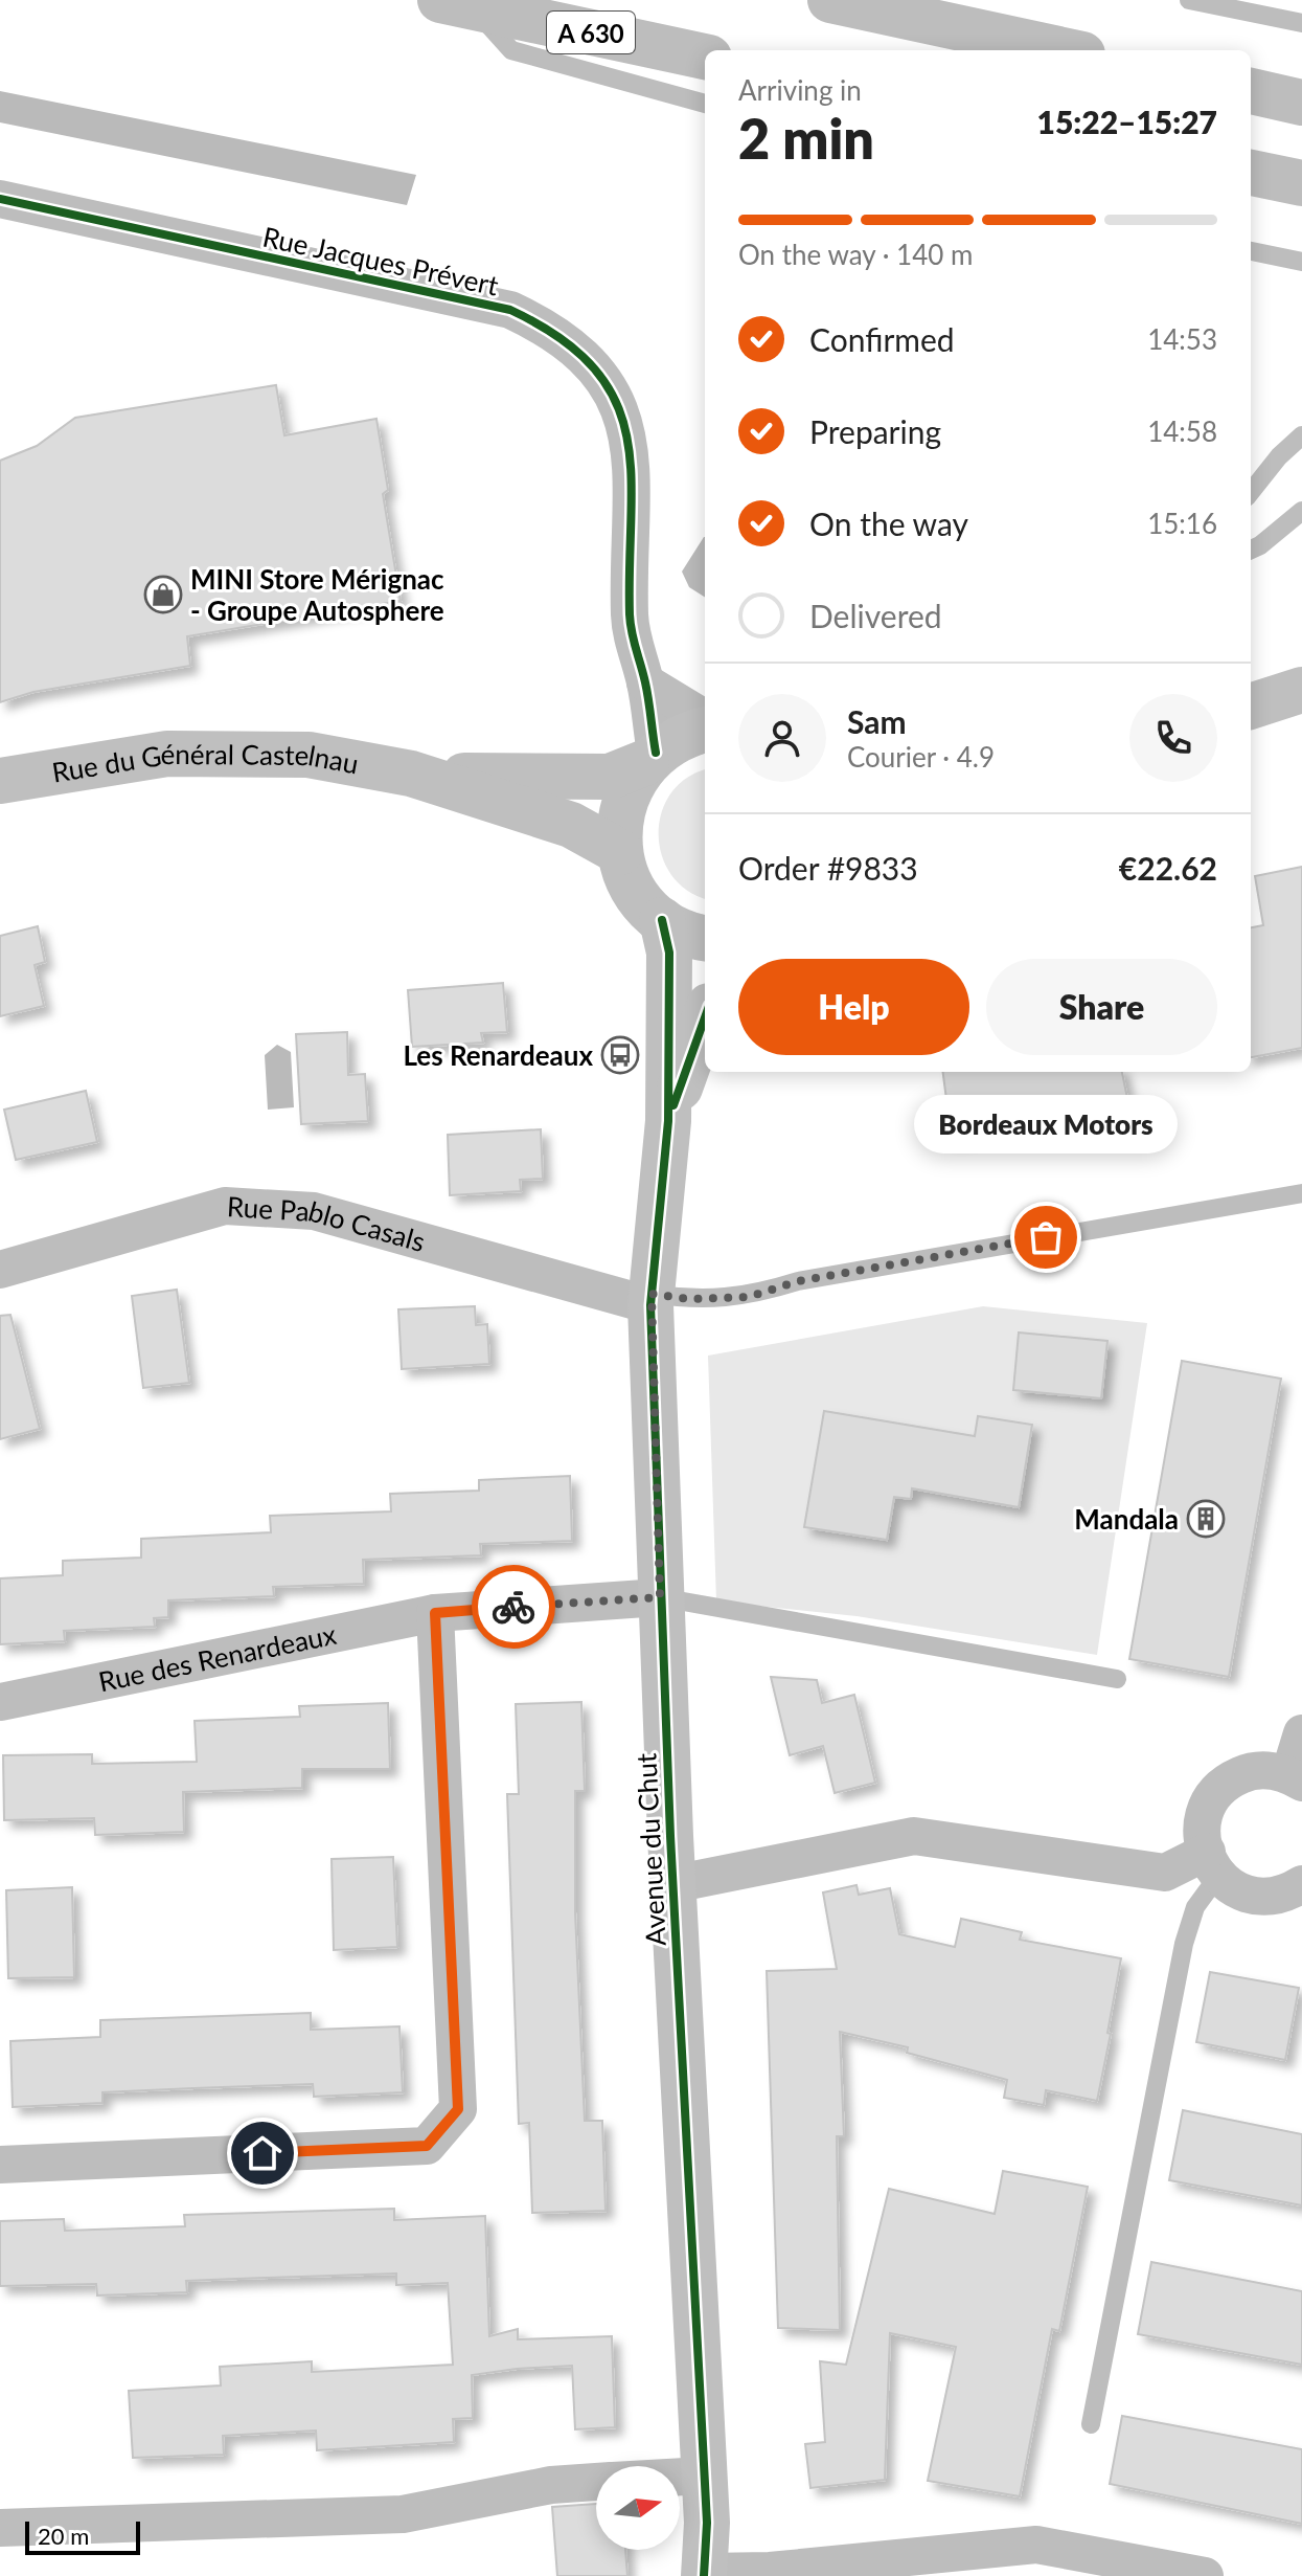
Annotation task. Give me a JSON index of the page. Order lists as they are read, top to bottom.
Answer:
{
  "streets": {
    "highway": ["A 630"],
    "street": [
      "Rue Jacques Prévert",
      "Rue du Général Castelnau",
      "Rue Pablo Casals",
      "Rue des Renardeaux",
      "Avenue du Chut"
    ]
  },
  "crossings": [
    ["Rue Jacques Prévert", "Rue du Général Castelnau"],
    ["Rue Pablo Casals", "Avenue du Chut"],
    ["Rue des Renardeaux", "Avenue du Chut"]
  ],
  "places": {
    "shop": ["MINI Store Mérignac - Groupe Autosphere"],
    "bus stop": ["Les Renardeaux"],
    "other": ["Bordeaux Motors"],
    "building": ["Mandala"]
  },
  "scale_bar": "20 m",
  "north": "right",
  "page": {
    "heading": ["2 min", "Arriving in", "15:22–15:27"],
    "panel": [
      "Sam",
      "Courier · 4.9",
      "Order #9833",
      "€22.62"
    ],
    "bar": "On the way · 140 m",
    "list": [
      ["Confirmed", "14:53"],
      ["Preparing", "14:58"],
      ["On the way", "15:16"],
      "Delivered"
    ],
    "buttons": ["Help", "Share"],
    "bubble": "Bordeaux Motors",
    "scale": "20 m"
  }
}
